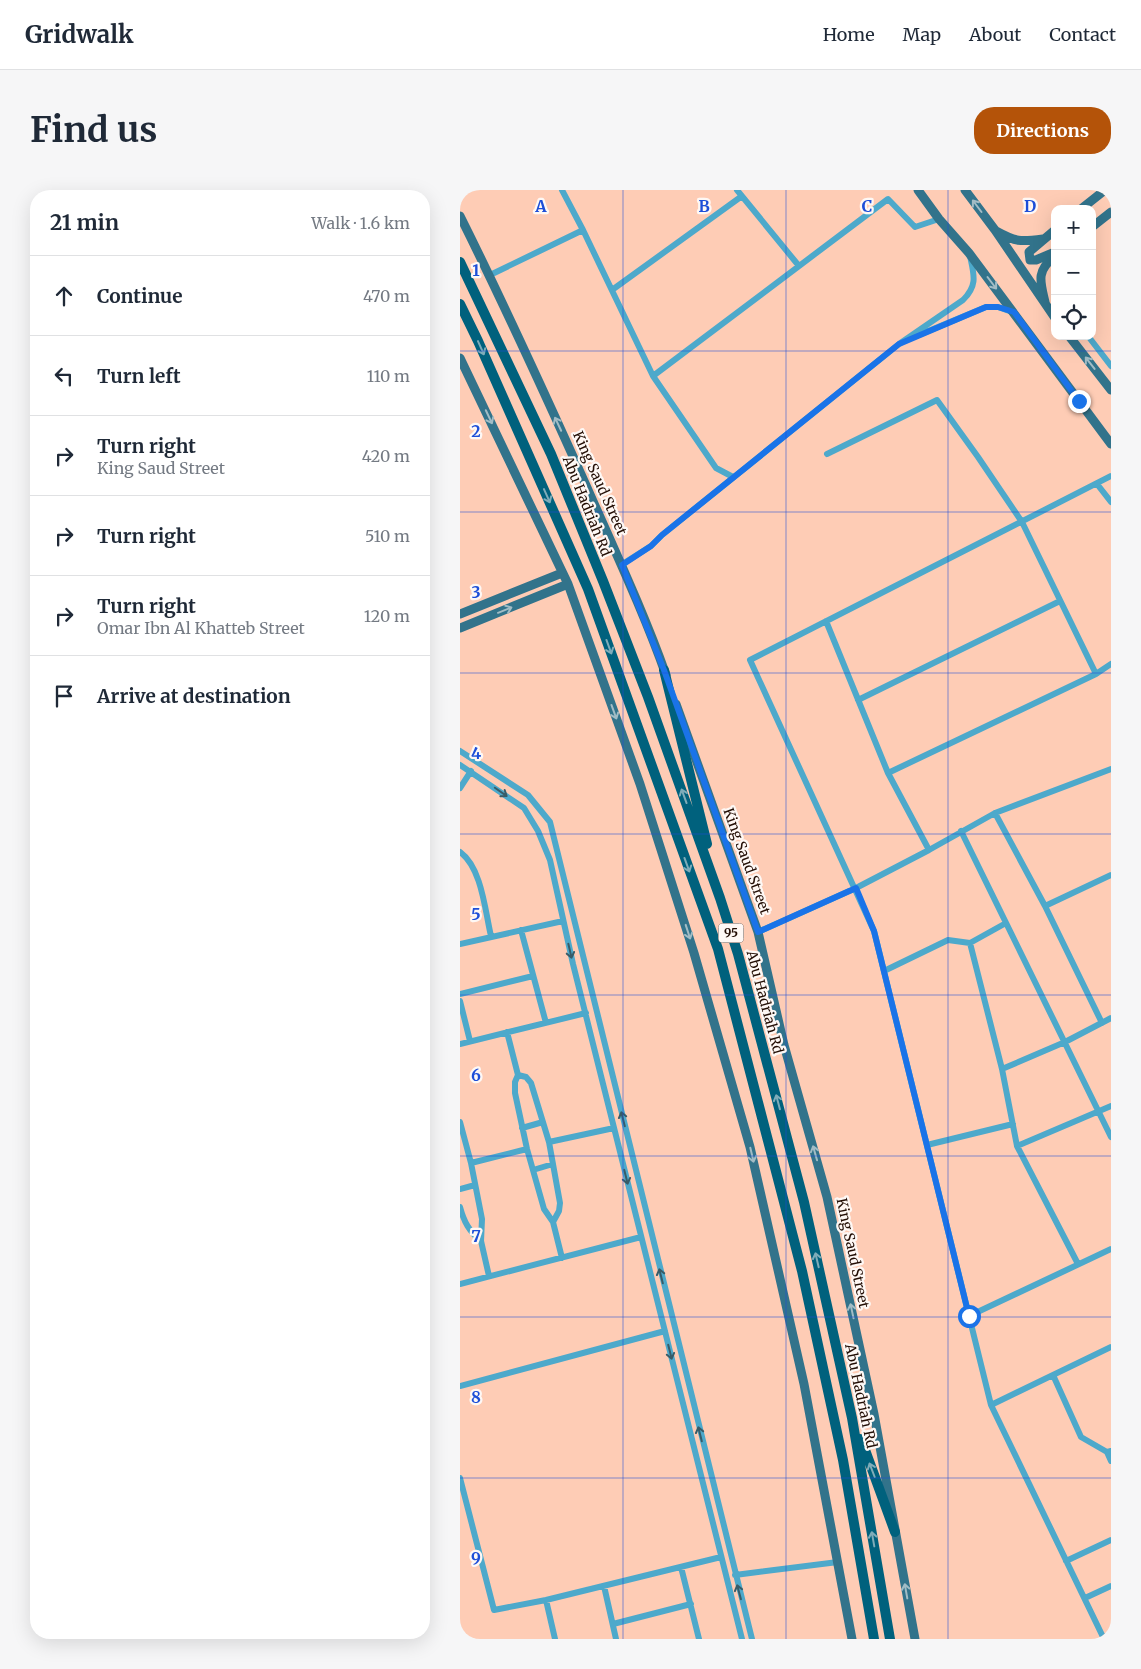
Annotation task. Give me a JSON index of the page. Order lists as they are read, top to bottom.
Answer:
{
  "streets": {
    "highway": ["Abu Hadriah Rd", "95"],
    "main road": ["King Saud Street"]
  },
  "page": {
    "header": "Gridwalk",
    "nav": [
      "Home",
      "Map",
      "About",
      "Contact"
    ],
    "buttons": "Directions",
    "title": "Find us",
    "heading": ["21 min", "Walk · 1.6 km"],
    "map_buttons": ["+", "−"],
    "list": [
      ["Continue", "470 m"],
      ["Turn left", "110 m"],
      ["Turn right", "King Saud Street", "420 m"],
      ["Turn right", "510 m"],
      ["Turn right", "Omar Ibn Al Khatteb Street", "120 m"],
      "Arrive at destination"
    ]
  },
  "grid": {
    "columns": [
      "A",
      "B",
      "C",
      "D"
    ],
    "rows": [
      "1",
      "2",
      "3",
      "4",
      "5",
      "6",
      "7",
      "8",
      "9"
    ]
  }
}
